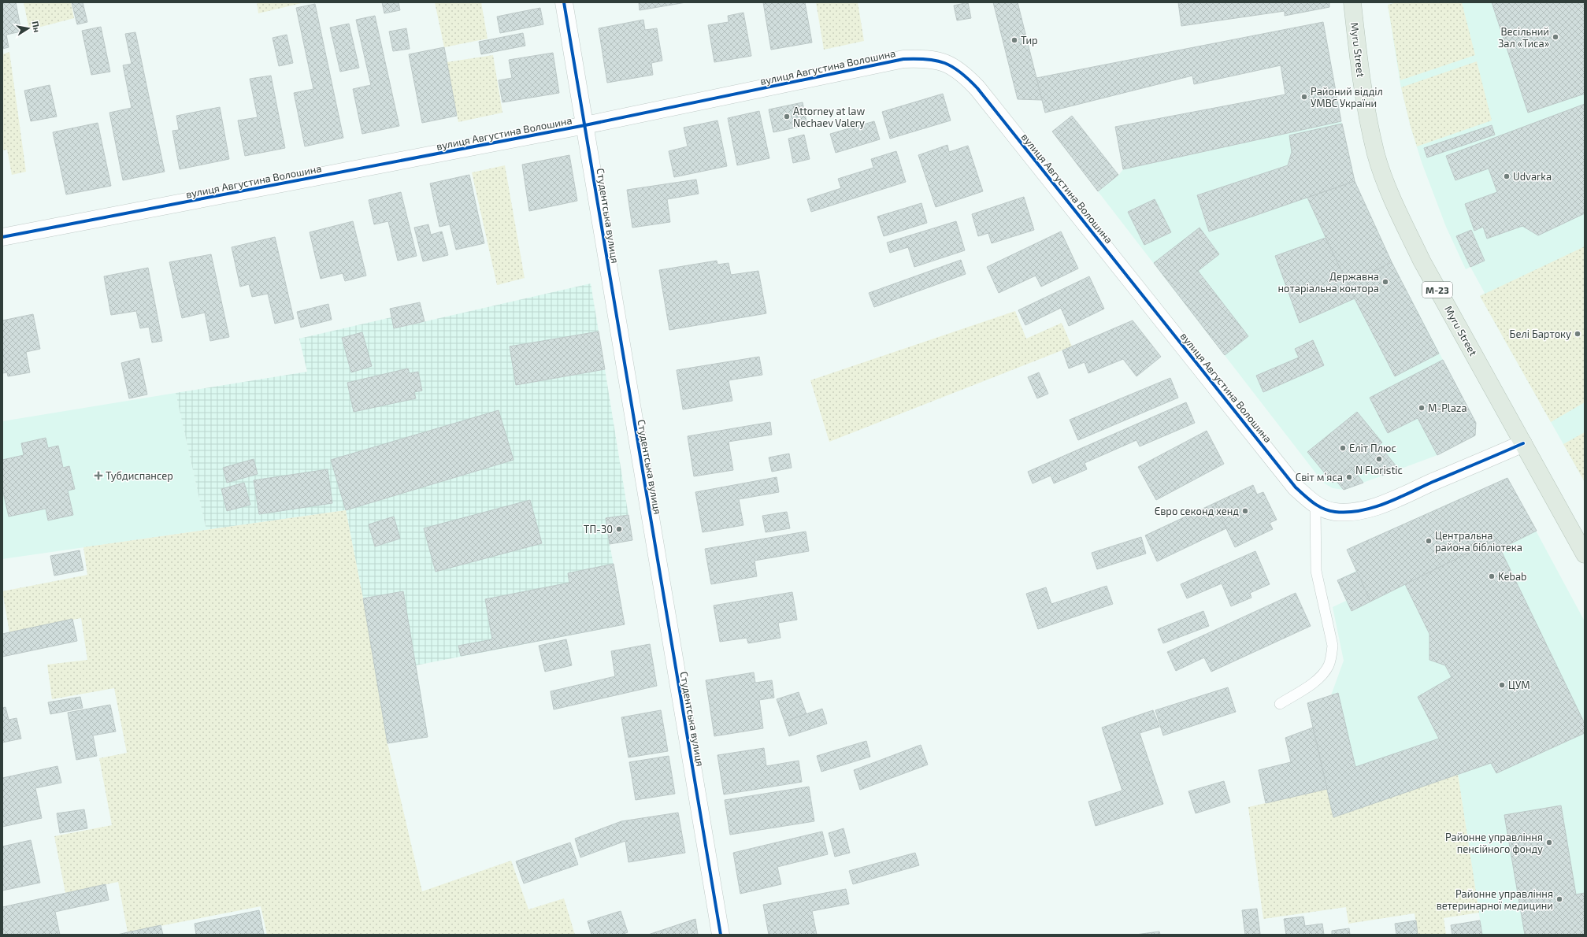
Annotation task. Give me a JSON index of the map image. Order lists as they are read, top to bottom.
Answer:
{
  "streets": {
    "highway": ["Myru Street", "М-23"],
    "street": ["вулиця Августина Волошина", "Студентська вулиця"]
  },
  "crossings": [
    ["Myru Street", "вулиця Августина Волошина"],
    ["вулиця Августина Волошина", "Студентська вулиця"]
  ],
  "places": {
    "other": [
      "Весільний Зал «Тиса»",
      "Тир",
      "Районий відділ УМВС України",
      "Attorney at law Nechaev Valery",
      "Udvarka",
      "Державна нотаріальна контора",
      "Белі Бартоку",
      "M-Plaza",
      "Еліт Плюс",
      "N Floristic",
      "Світ мʼяса",
      "Євро секонд хенд",
      "ТП-30",
      "Центральна района бібліотека",
      "Kebab",
      "ЦУМ",
      "Районне управління пенсійного фонду",
      "Районне управління ветеринарної медицини"
    ],
    "health": ["Тубдиспансер"]
  },
  "north": "right"
}
